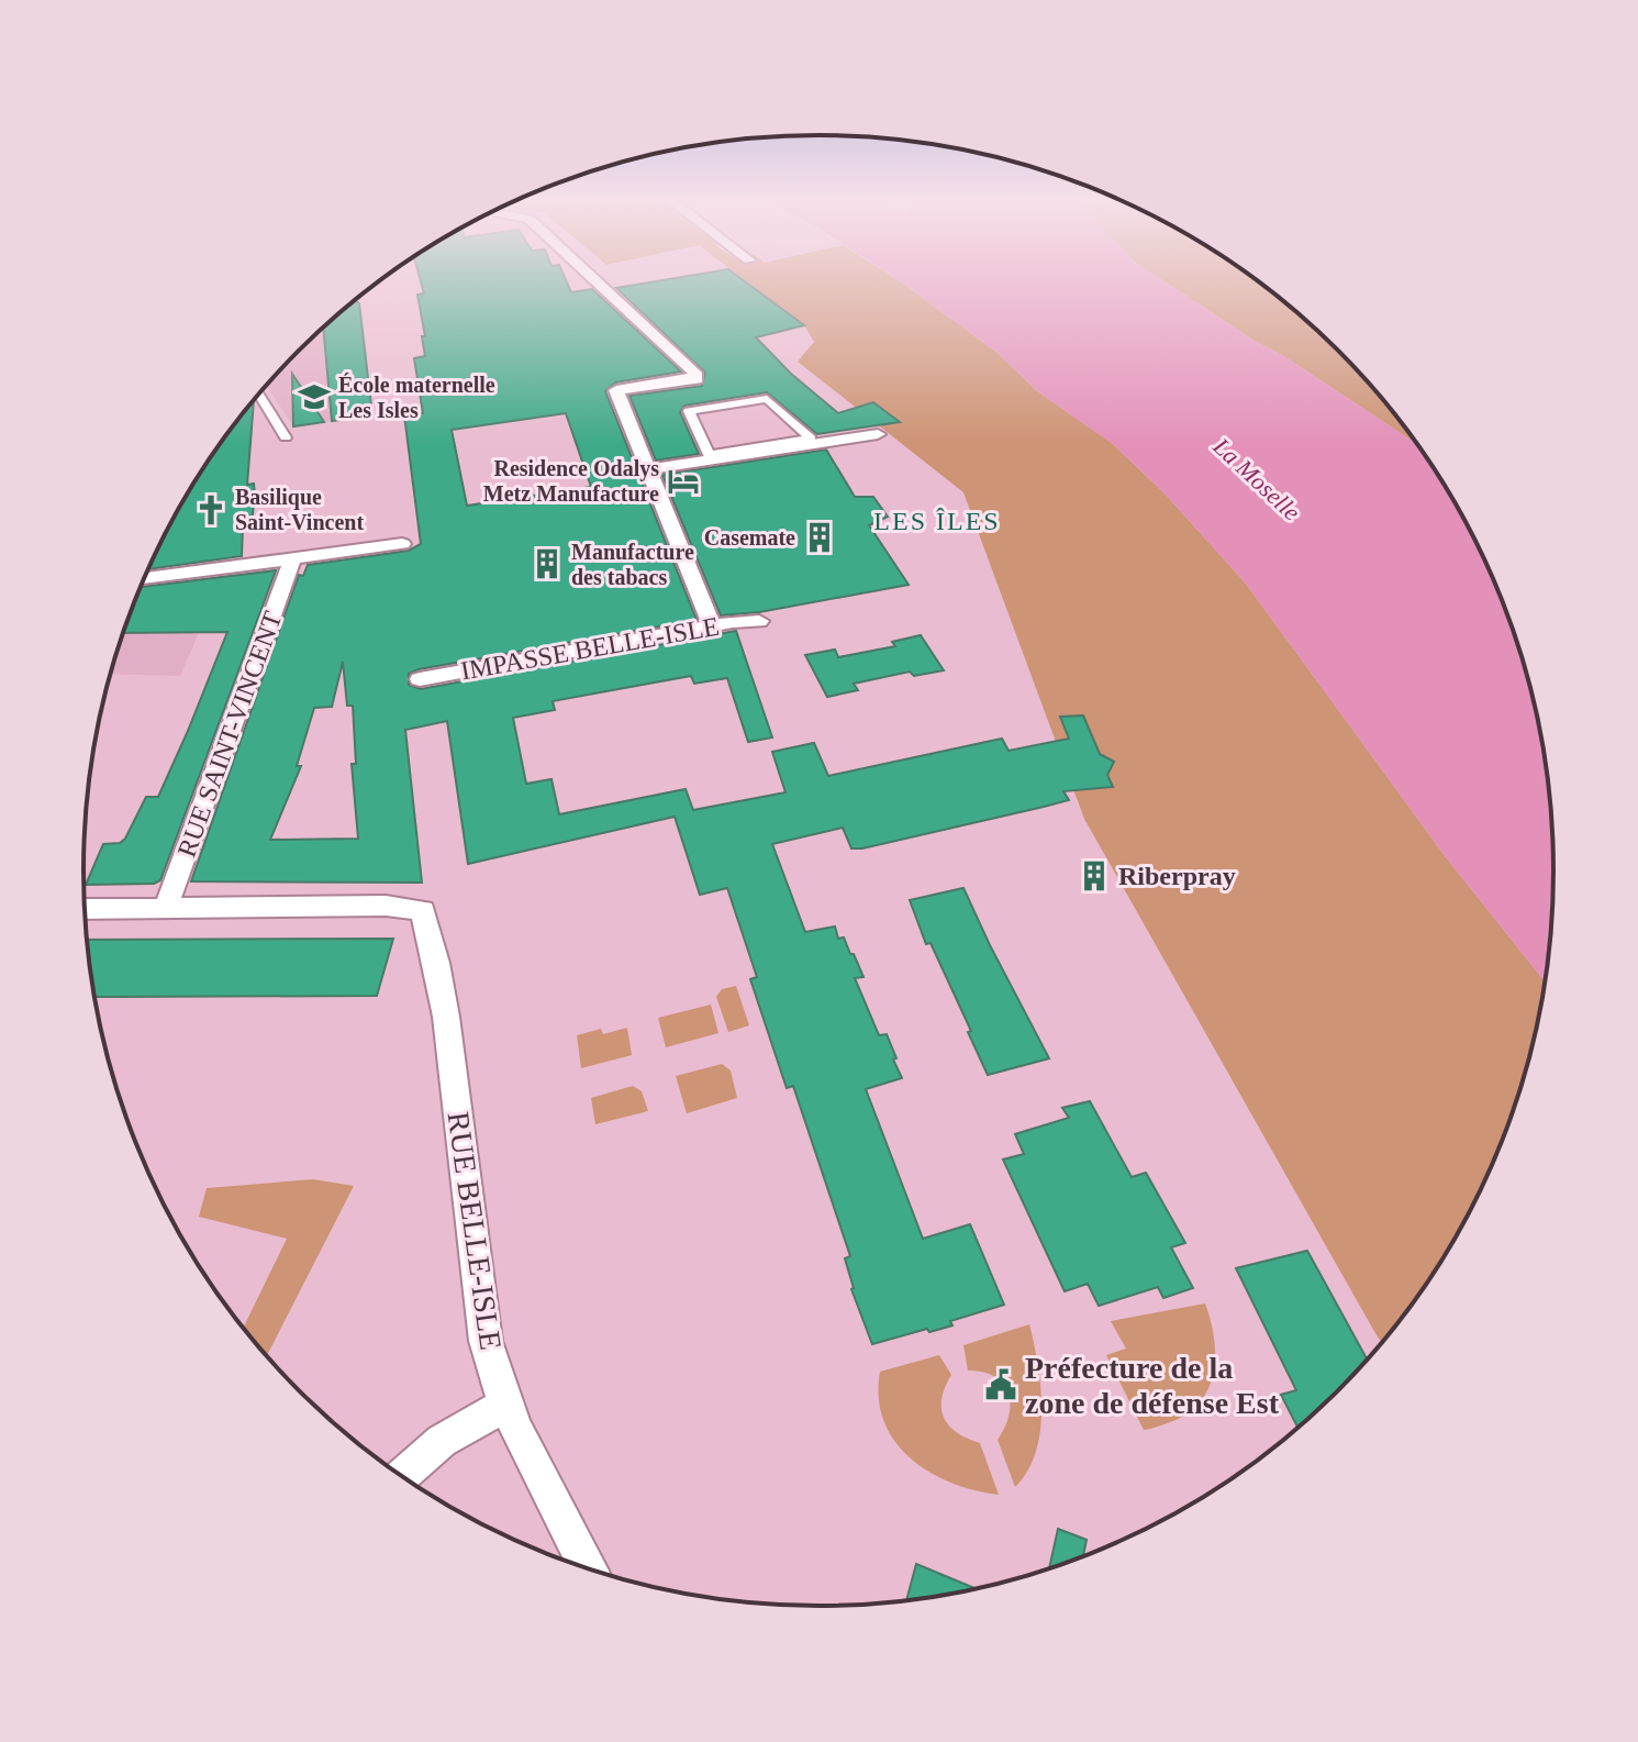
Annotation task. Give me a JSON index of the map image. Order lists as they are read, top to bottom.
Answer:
{
  "streets": {
    "street": ["IMPASSE BELLE-ISLE", "RUE SAINT-VINCENT", "RUE BELLE-ISLE"]
  },
  "crossings": [
    ["RUE SAINT-VINCENT", "RUE BELLE-ISLE"]
  ],
  "districts": ["LES ÎLES"],
  "water": ["La Moselle"],
  "places": {
    "school or university": ["École maternelle Les Isles"],
    "hotel": ["Residence Odalys Metz Manufacture"],
    "church": ["Basilique Saint-Vincent"],
    "building": ["Casemate", "Manufacture des tabacs", "Riberpray"],
    "public building": ["Préfecture de la zone de défense Est"]
  }
}
